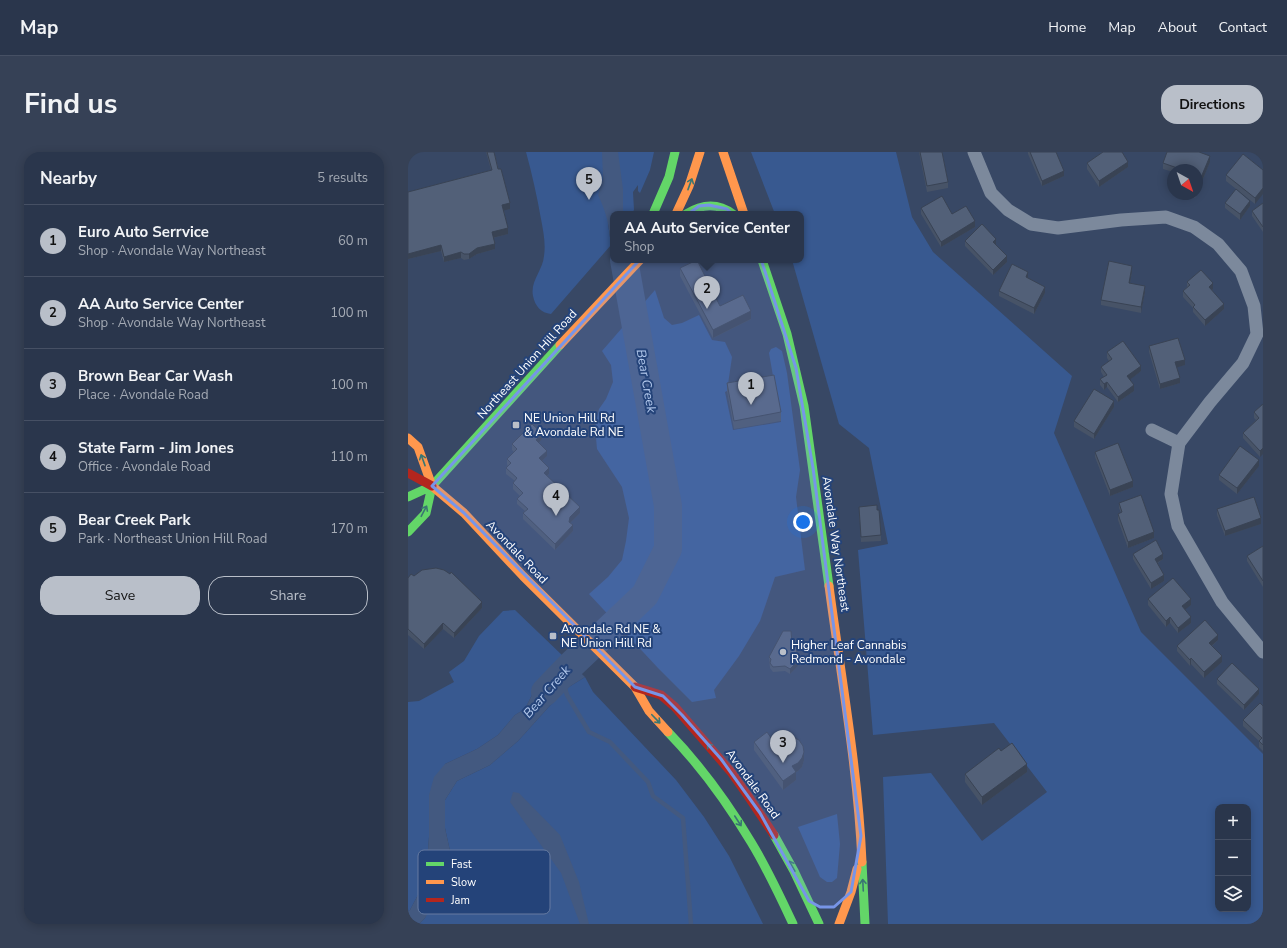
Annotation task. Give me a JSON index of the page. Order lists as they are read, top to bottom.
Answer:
{
  "streets": {
    "main road": ["Northeast Union Hill Road", "Avondale Way Northeast", "Avondale Road"]
  },
  "crossings": [
    ["Northeast Union Hill Road", "Avondale Road"]
  ],
  "water": ["Bear Creek"],
  "places": {
    "transit": ["NE Union Hill Rd & Avondale Rd NE", "Avondale Rd NE & NE Union Hill Rd"],
    "other": ["Higher Leaf Cannabis Redmond - Avondale"]
  },
  "legend": ["Fast", "Slow", "Jam"],
  "north": "bottom right",
  "page": {
    "header": "Map",
    "nav": [
      "Home",
      "Map",
      "About",
      "Contact"
    ],
    "title": "Find us",
    "buttons": [
      "Directions",
      ["Save", "Share"]
    ],
    "heading": ["Nearby", "5 results"],
    "pins": [
      "5",
      "2",
      "1",
      "4",
      "3"
    ],
    "list": [
      {
        "mark": "1",
        "name": "Euro Auto Serrvice",
        "note": "Shop · Avondale Way Northeast",
        "value": "60 m"
      },
      {
        "mark": "2",
        "name": "AA Auto Service Center",
        "note": "Shop · Avondale Way Northeast",
        "value": "100 m"
      },
      {
        "mark": "3",
        "name": "Brown Bear Car Wash",
        "note": "Place · Avondale Road",
        "value": "100 m"
      },
      {
        "mark": "4",
        "name": "State Farm - Jim Jones",
        "note": "Office · Avondale Road",
        "value": "110 m"
      },
      {
        "mark": "5",
        "name": "Bear Creek Park",
        "note": "Park · Northeast Union Hill Road",
        "value": "170 m"
      }
    ],
    "popup": ["AA Auto Service Center", "Shop"],
    "map_buttons": ["+", "−"]
  }
}
